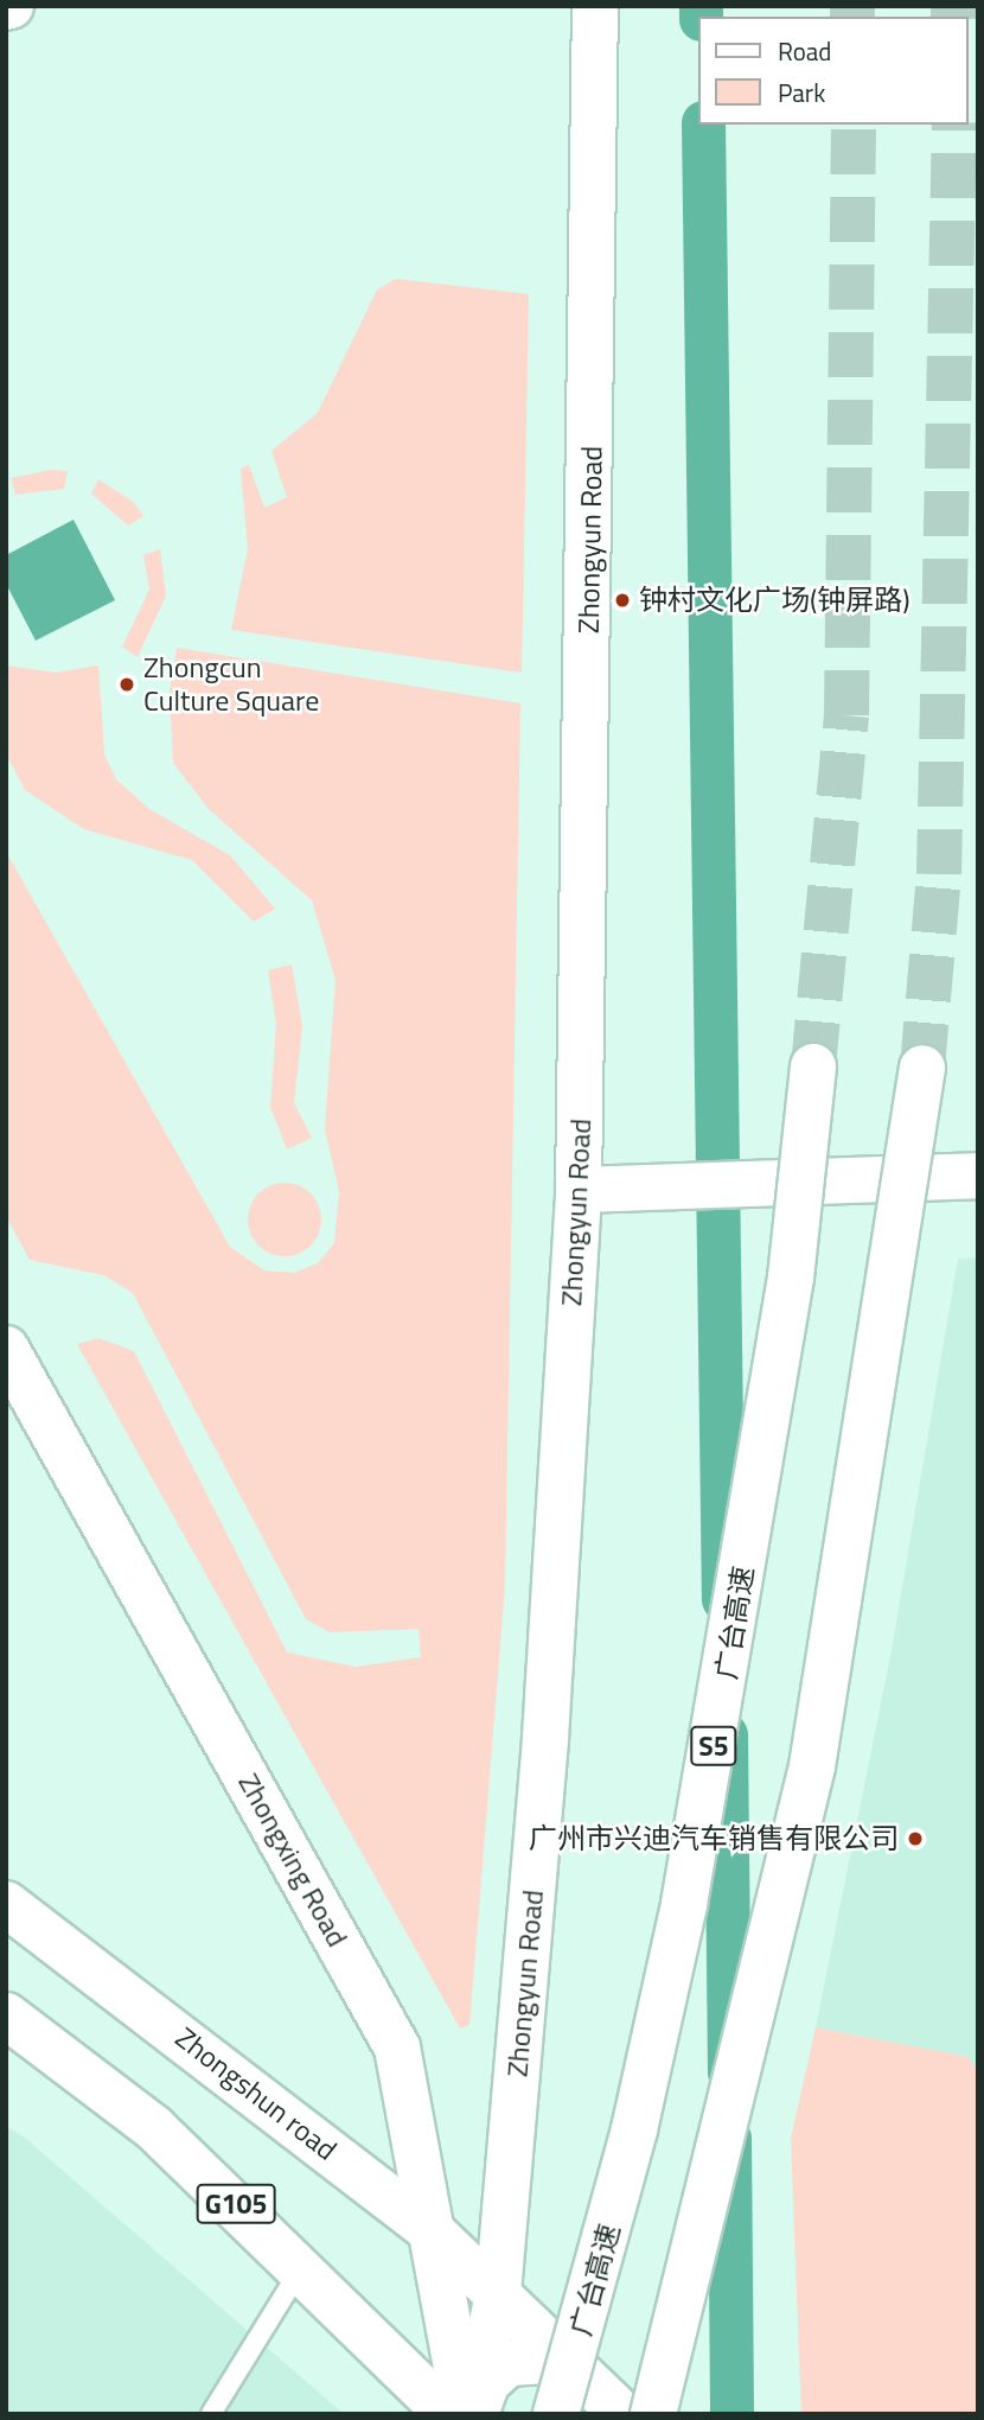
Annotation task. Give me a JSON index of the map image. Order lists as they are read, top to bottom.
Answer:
{
  "streets": {
    "main road": [
      "Zhongyun Road",
      "广台高速",
      "S5",
      "Zhongxing Road",
      "Zhongshun road",
      "G105"
    ]
  },
  "crossings": [
    ["Zhongyun Road", "Zhongshun road"],
    ["Zhongxing Road", "Zhongshun road"]
  ],
  "places": ["钟村文化广场(钟屏路)", "Zhongcun Culture Square", "广州市兴迪汽车销售有限公司"],
  "legend": ["Road", "Park"]
}
